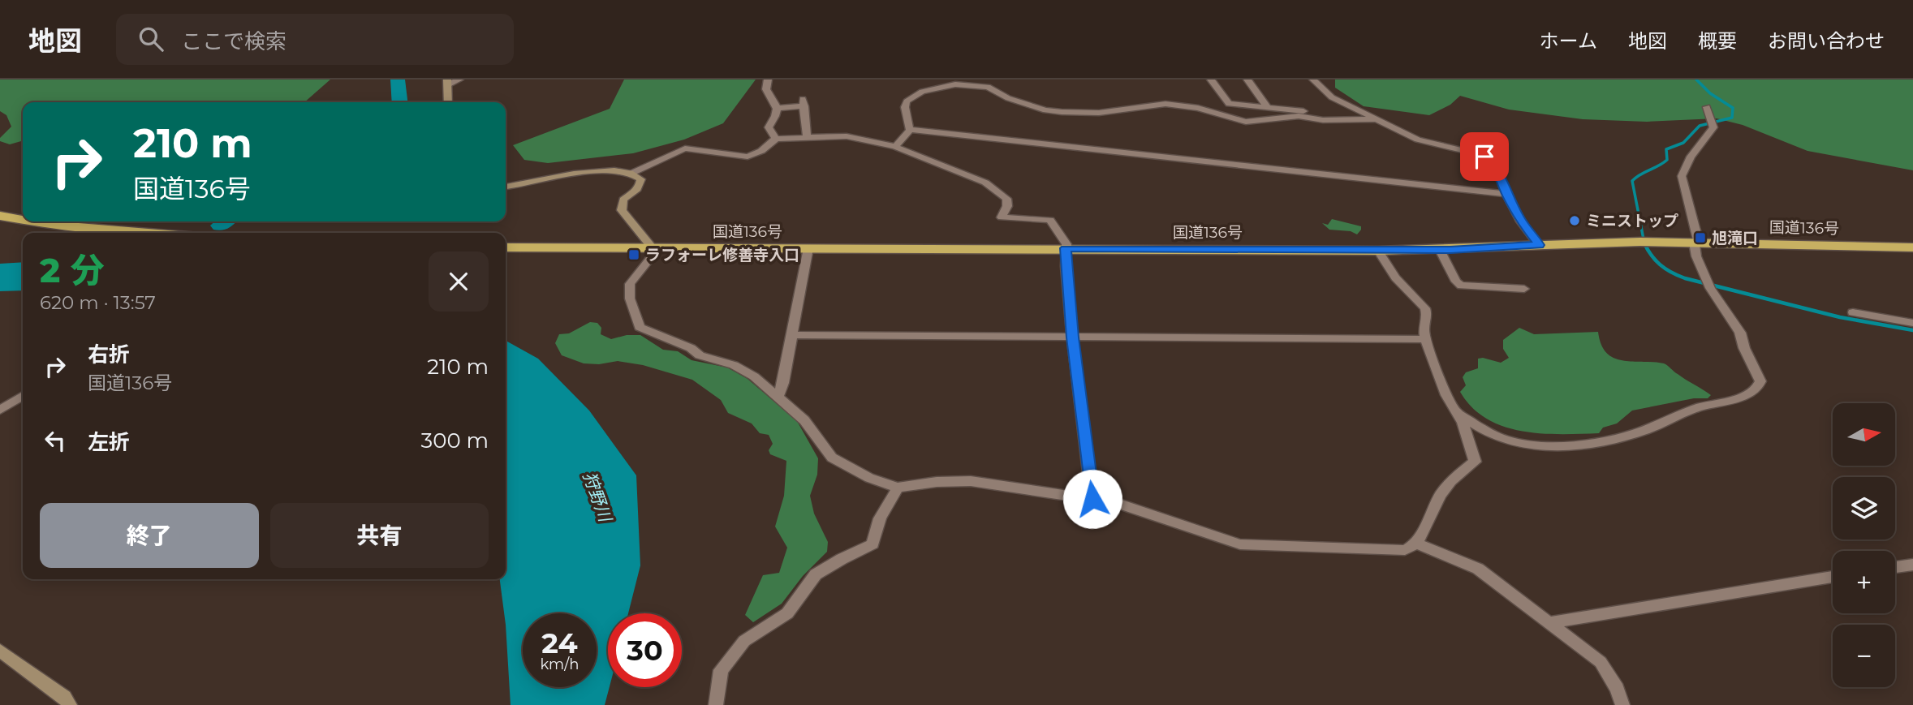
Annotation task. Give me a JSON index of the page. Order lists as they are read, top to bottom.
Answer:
{
  "streets": {
    "highway": ["国道136号"]
  },
  "water": ["狩野川"],
  "places": {
    "other": ["ミニストップ"],
    "transit": ["旭滝口", "ラフォーレ修善寺入口"]
  },
  "north": "right",
  "page": {
    "header": "地図",
    "search": "ここで検索",
    "nav": [
      "ホーム",
      "地図",
      "概要",
      "お問い合わせ"
    ],
    "turn": ["210 m", "国道136号"],
    "heading": ["2 分", "620 m · 13:57"],
    "list": [
      {
        "name": "右折",
        "note": "国道136号",
        "value": "210 m"
      },
      {
        "name": "左折",
        "value": "300 m"
      }
    ],
    "map_buttons": ["+", "−"],
    "buttons": ["終了", "共有"],
    "speed": "24 km/h",
    "limit": "30"
  }
}
